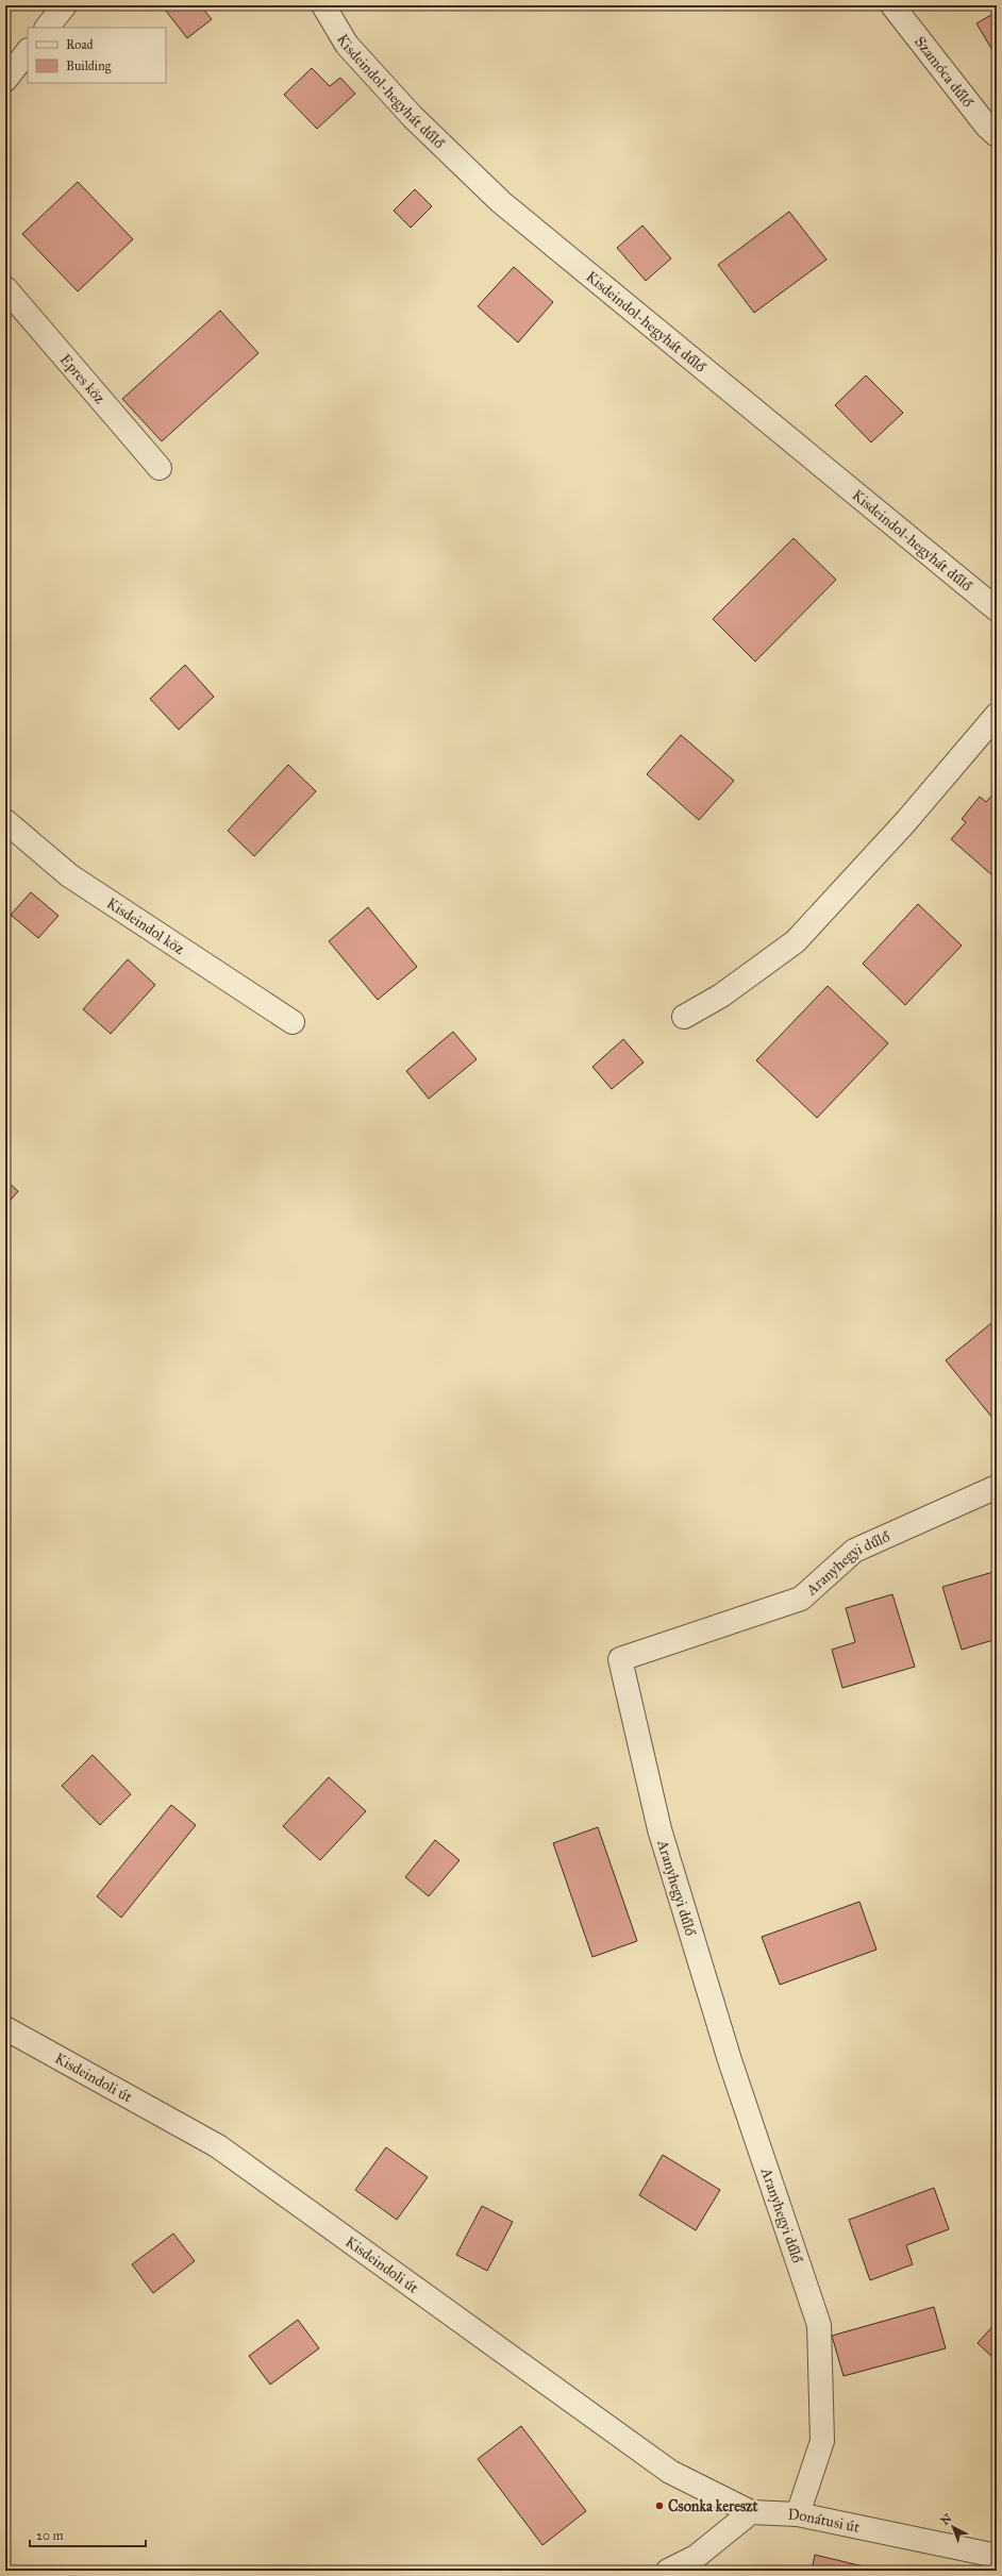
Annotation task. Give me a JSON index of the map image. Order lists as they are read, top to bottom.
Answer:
{
  "streets": {
    "street": [
      "Szamóca dűlő",
      "Kisdeindol-hegyhát dűlő",
      "Epres köz",
      "Kisdeindol köz",
      "Aranyhegyi dűlő",
      "Kisdeindoli út",
      "Donátusi út"
    ]
  },
  "crossings": [
    ["Aranyhegyi dűlő", "Donátusi út"],
    ["Kisdeindoli út", "Donátusi út"]
  ],
  "places": ["Csonka kereszt"],
  "legend": ["Road", "Building"],
  "scale_bar": "20 m",
  "north": "top left"
}
